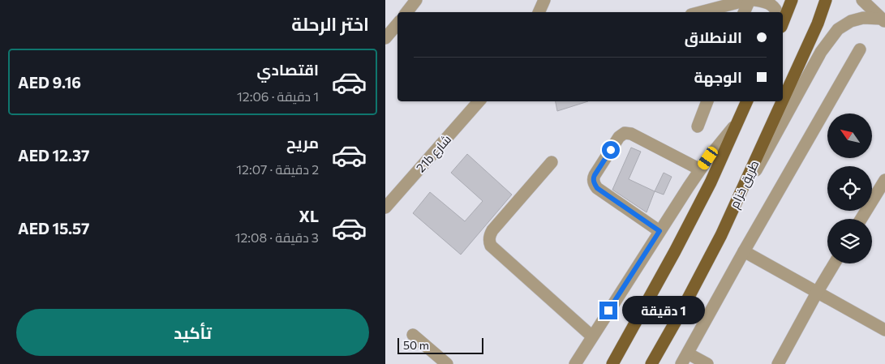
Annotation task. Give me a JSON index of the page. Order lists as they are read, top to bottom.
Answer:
{
  "streets": {
    "main road": ["طريق خزام"],
    "street": ["21b شارع"]
  },
  "scale_bar": "50 m",
  "north": "top left",
  "page": {
    "heading": "اختر الرحلة",
    "banner": ["الانطلاق", "الوجهة"],
    "list": [
      {
        "name": "اقتصادي",
        "note": "1 دقيقة · 12:06",
        "value": "AED 9.16"
      },
      {
        "name": "مريح",
        "note": "2 دقيقة · 12:07",
        "value": "AED 12.37"
      },
      {
        "name": "XL",
        "note": "3 دقيقة · 12:08",
        "value": "AED 15.57"
      }
    ],
    "bubble": "1 دقيقة",
    "buttons": "تأكيد",
    "scale": "50 m"
  }
}
